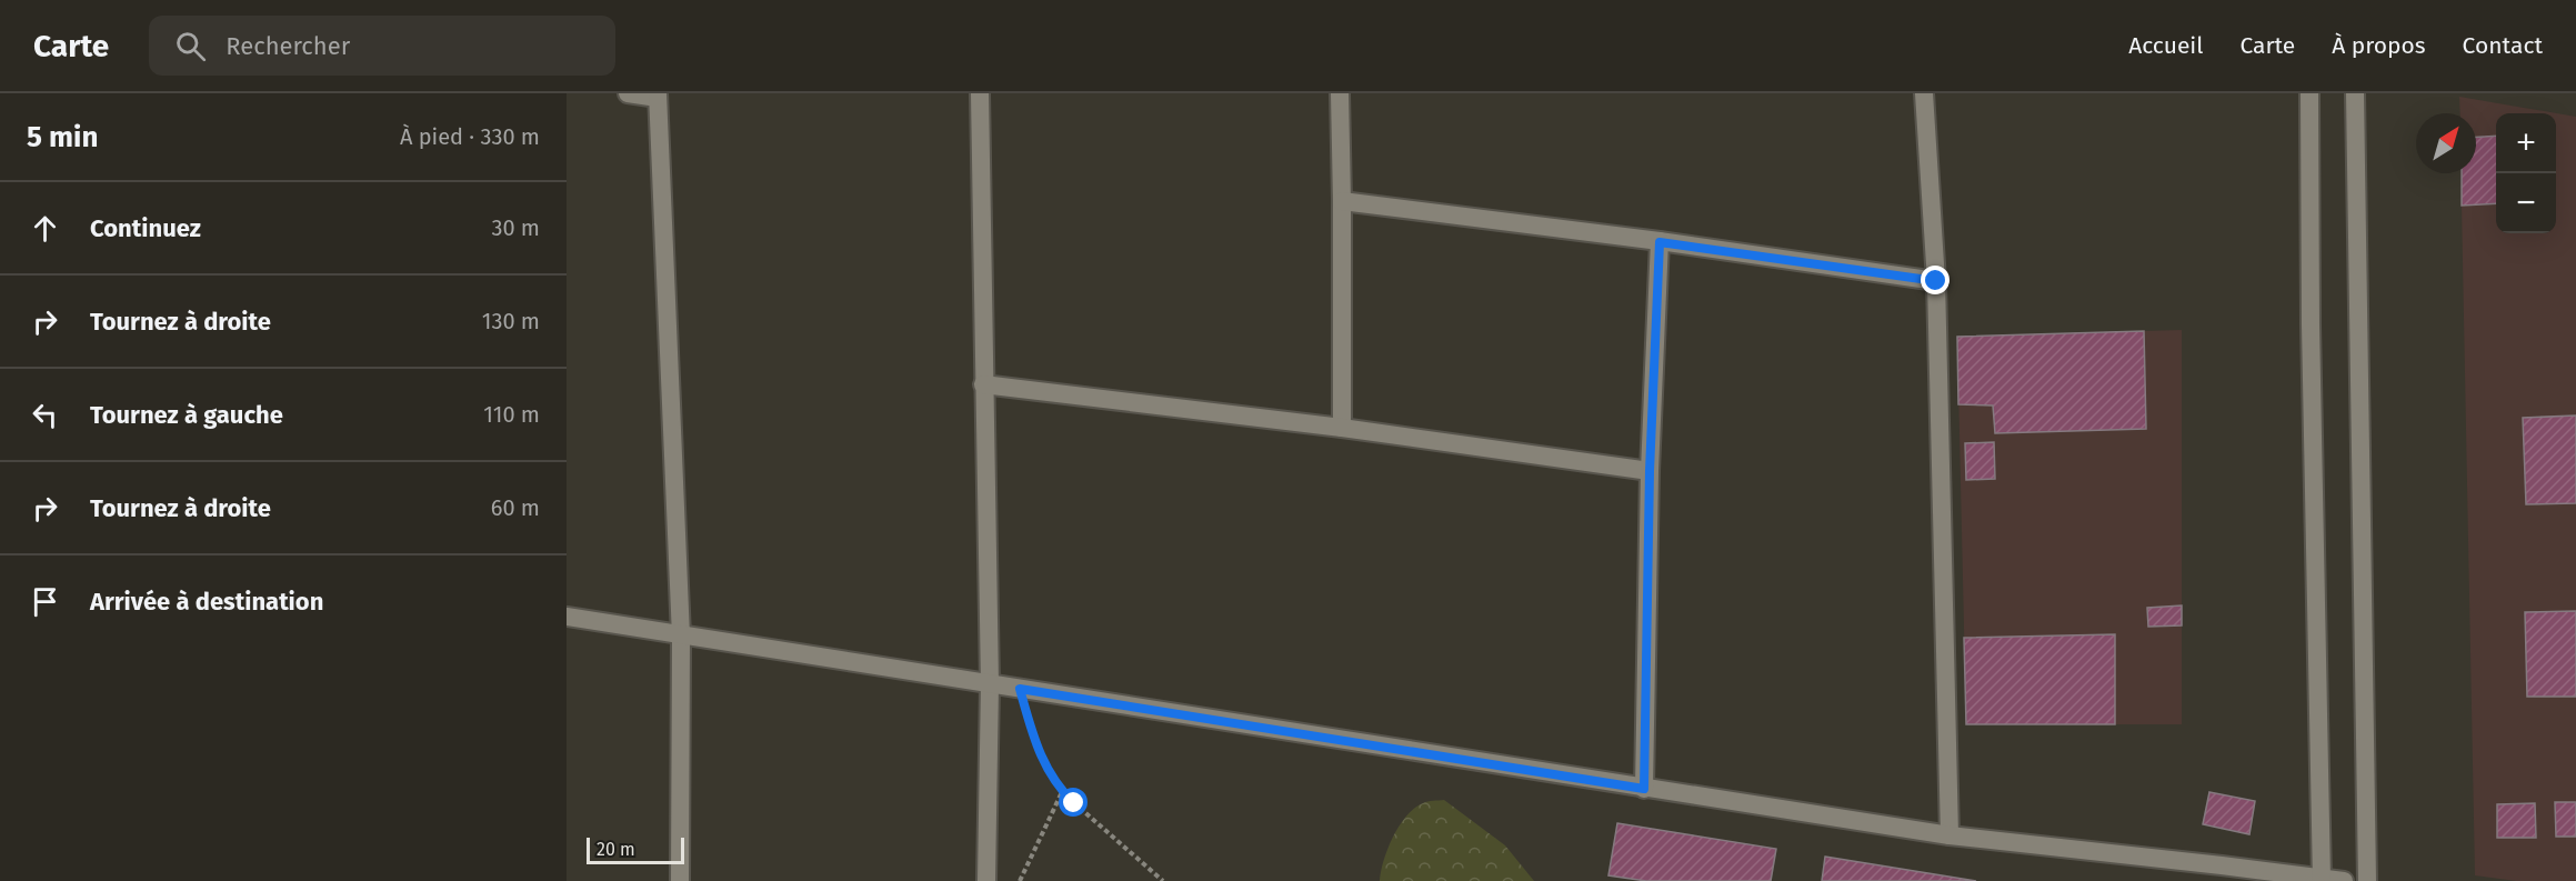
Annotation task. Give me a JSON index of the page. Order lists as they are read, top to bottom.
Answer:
{
  "scale_bar": "20 m",
  "north": "top right",
  "page": {
    "header": "Carte",
    "search": "Rechercher",
    "nav": [
      "Accueil",
      "Carte",
      "À propos",
      "Contact"
    ],
    "heading": ["5 min", "À pied · 330 m"],
    "map_buttons": ["+", "−"],
    "list": [
      ["Continuez", "30 m"],
      ["Tournez à droite", "130 m"],
      ["Tournez à gauche", "110 m"],
      ["Tournez à droite", "60 m"],
      "Arrivée à destination"
    ],
    "scale": "20 m"
  }
}
